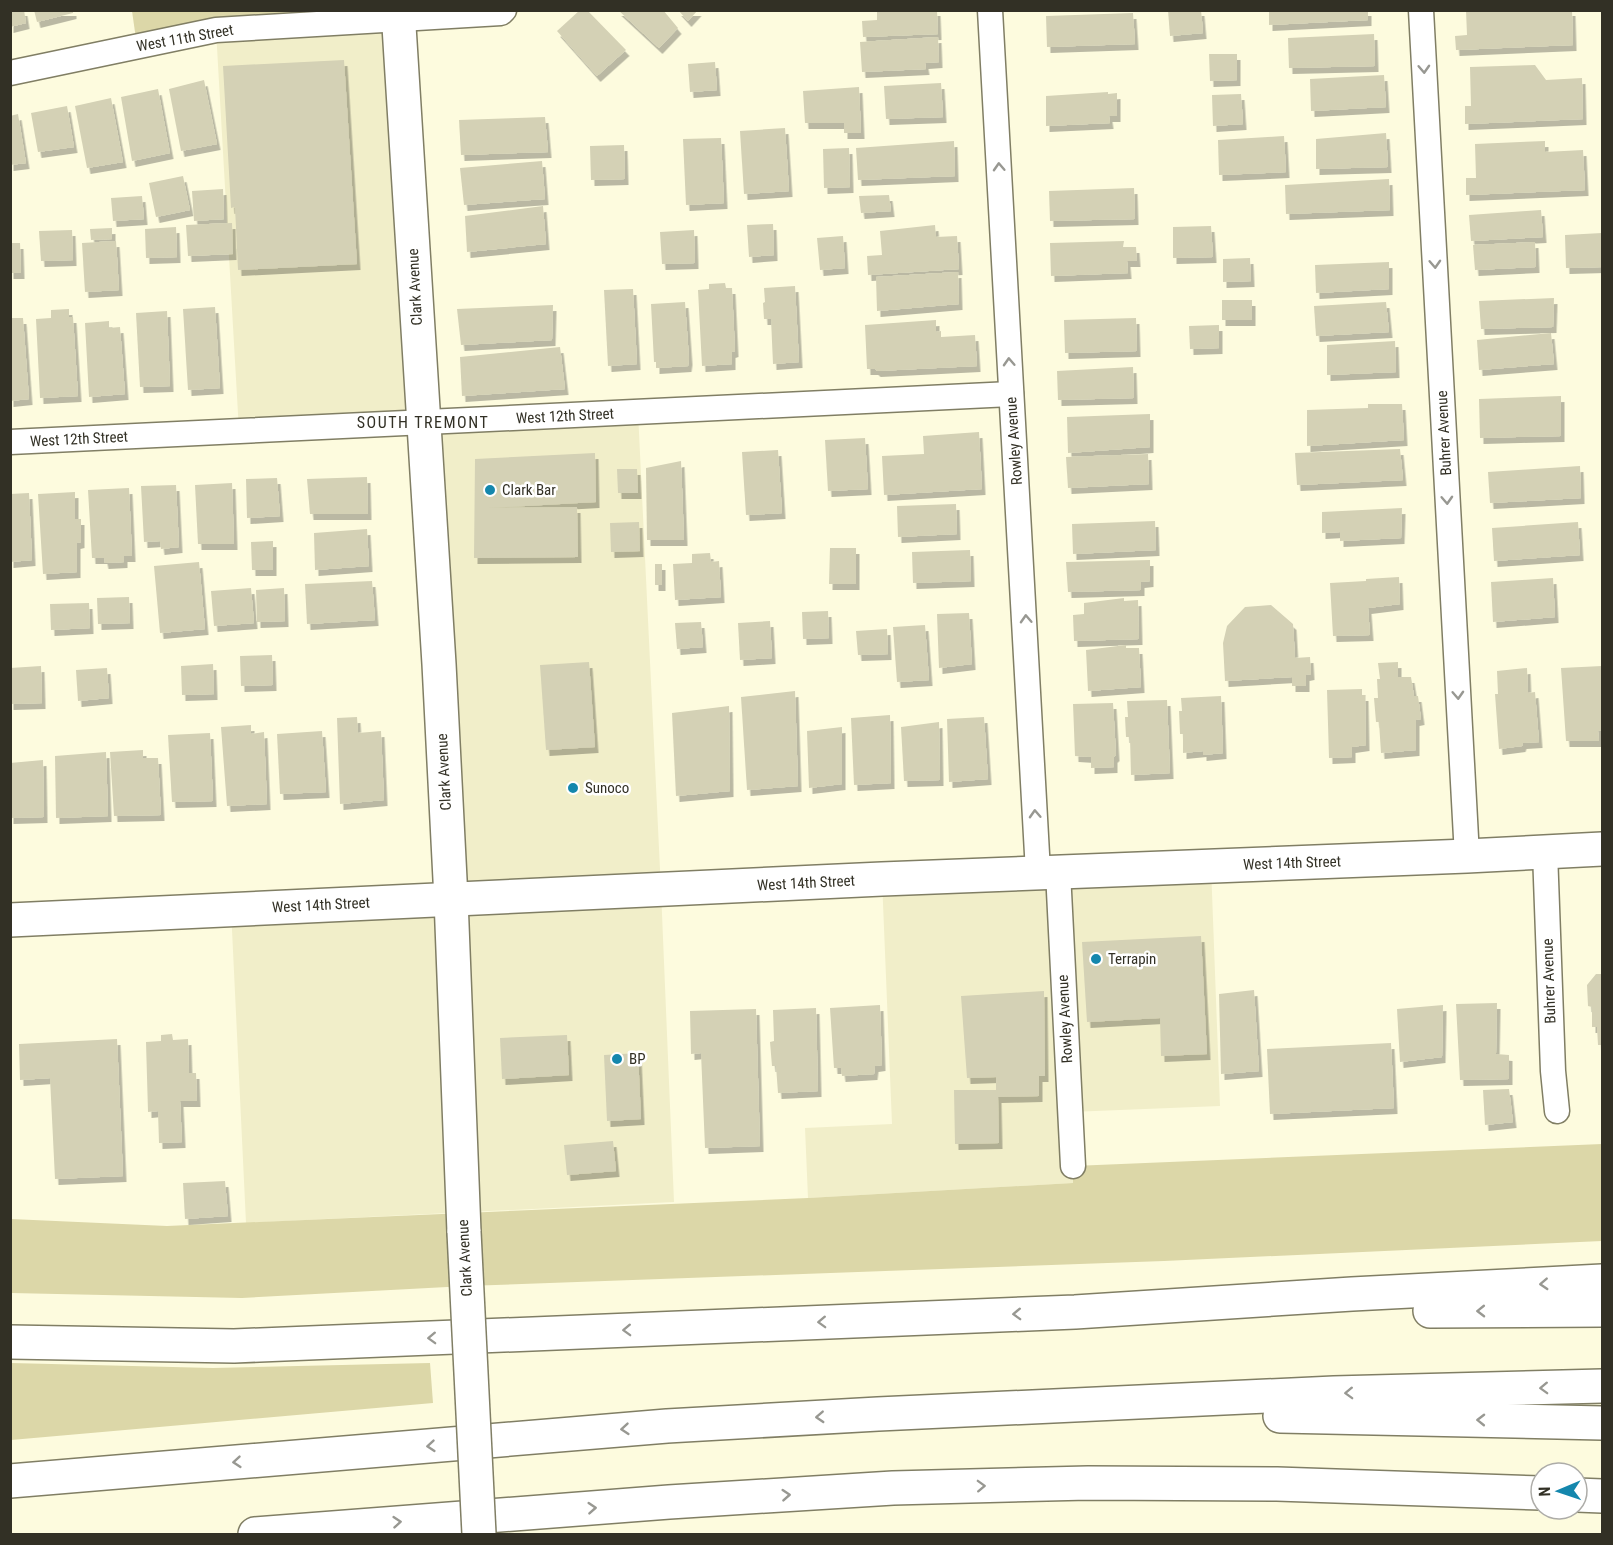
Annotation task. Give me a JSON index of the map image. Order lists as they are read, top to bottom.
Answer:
{
  "streets": {
    "main road": ["Clark Avenue", "West 14th Street"],
    "street": [
      "West 11th Street",
      "West 12th Street",
      "Buhrer Avenue",
      "Rowley Avenue"
    ]
  },
  "crossings": [
    ["West 11th Street", "Clark Avenue"],
    ["Clark Avenue", "West 12th Street"],
    ["Clark Avenue", "West 14th Street"],
    ["West 12th Street", "Rowley Avenue"],
    ["Buhrer Avenue", "West 14th Street"],
    ["Rowley Avenue", "West 14th Street"]
  ],
  "one_way": ["Buhrer Avenue", "Rowley Avenue"],
  "districts": ["SOUTH TREMONT"],
  "places": [
    "Clark Bar",
    "Sunoco",
    "Terrapin",
    "BP"
  ],
  "north": "left"
}
